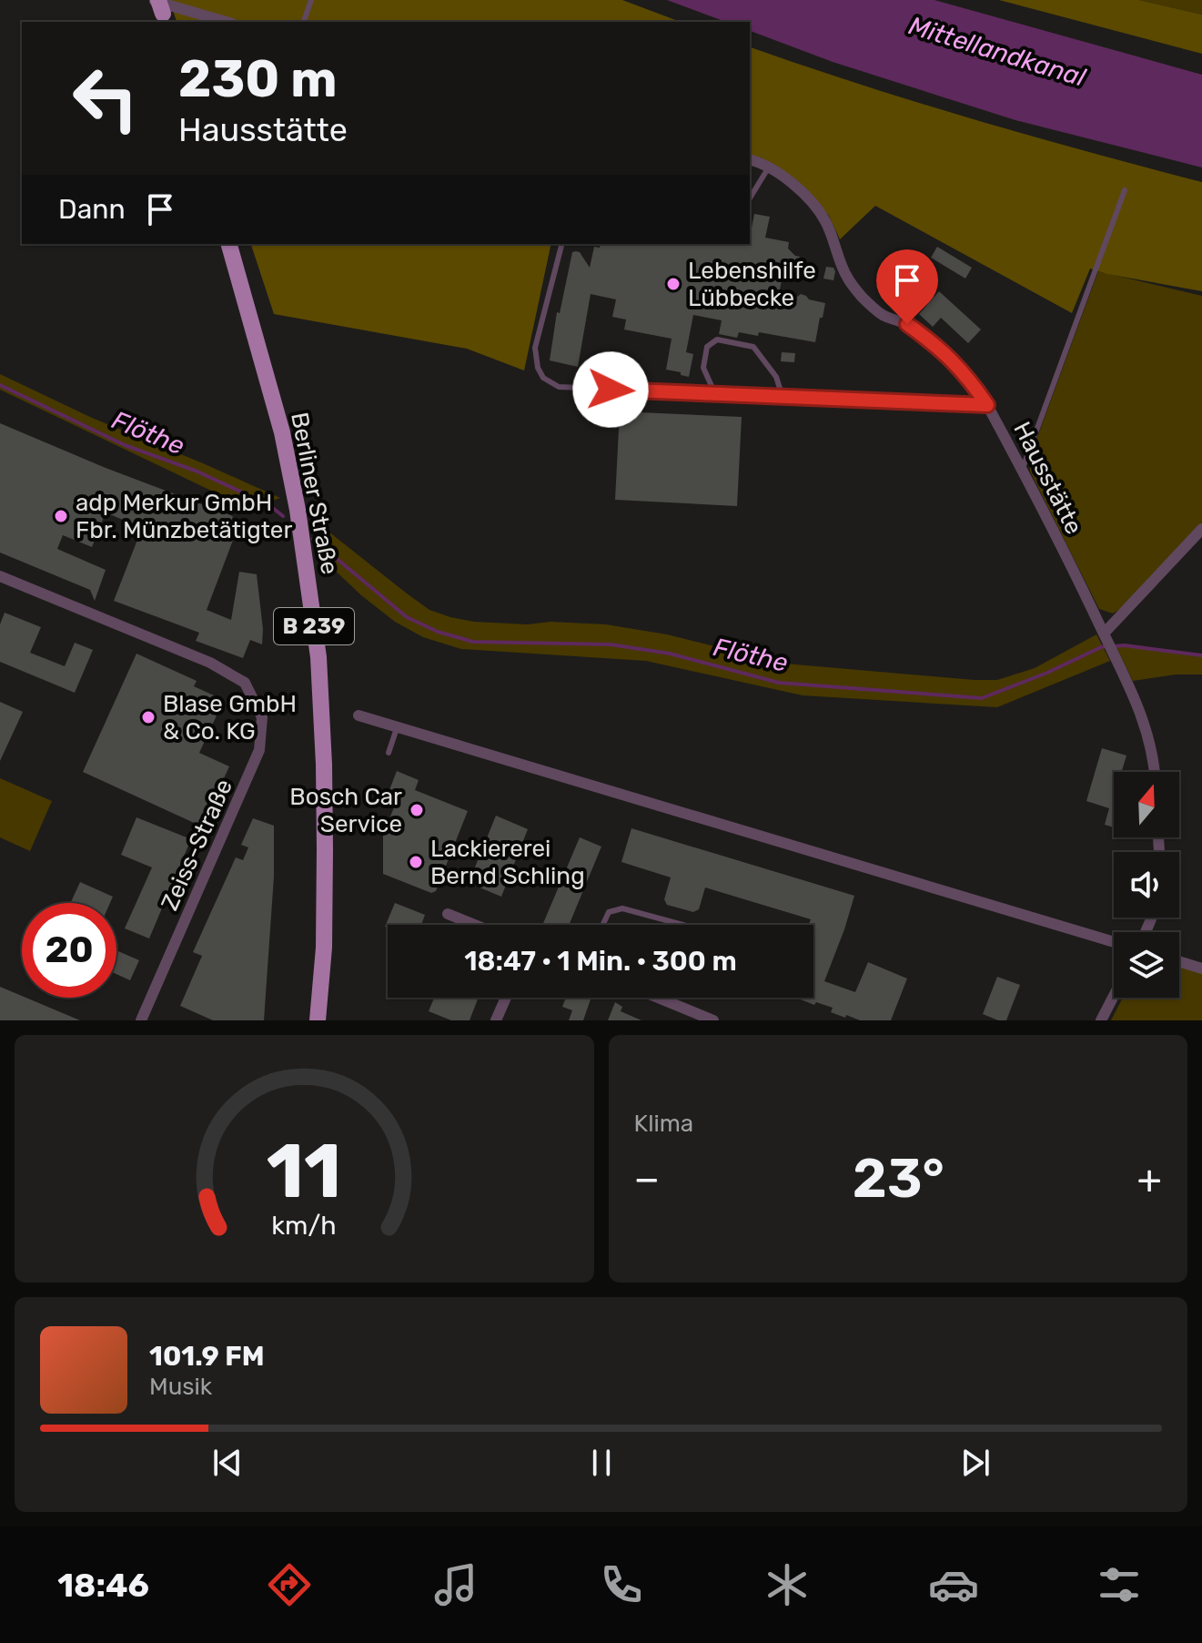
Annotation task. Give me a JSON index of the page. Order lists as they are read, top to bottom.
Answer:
{
  "streets": {
    "main road": ["Berliner Straße", "B 239"],
    "street": ["Hausstätte", "Zeiss-Straße"]
  },
  "water": ["Mittellandkanal", "Flöthe"],
  "places": [
    "Lebenshilfe Lübbecke",
    "adp Merkur GmbH Fbr. Münzbetätigter",
    "Blase GmbH & Co. KG",
    "Bosch Car Service",
    "Lackiererei Bernd Schling"
  ],
  "north": "top",
  "page": {
    "turn": ["230 m", "Hausstätte"],
    "then": "Dann",
    "limit": "20",
    "trip": "18:47 · 1 Min. · 300 m",
    "tile": "Klima",
    "heat": ["−", "23°", "+"],
    "song": ["101.9 FM", "Musik"],
    "tabs": "18:46",
    "gauge": ["11", "km/h"]
  }
}
